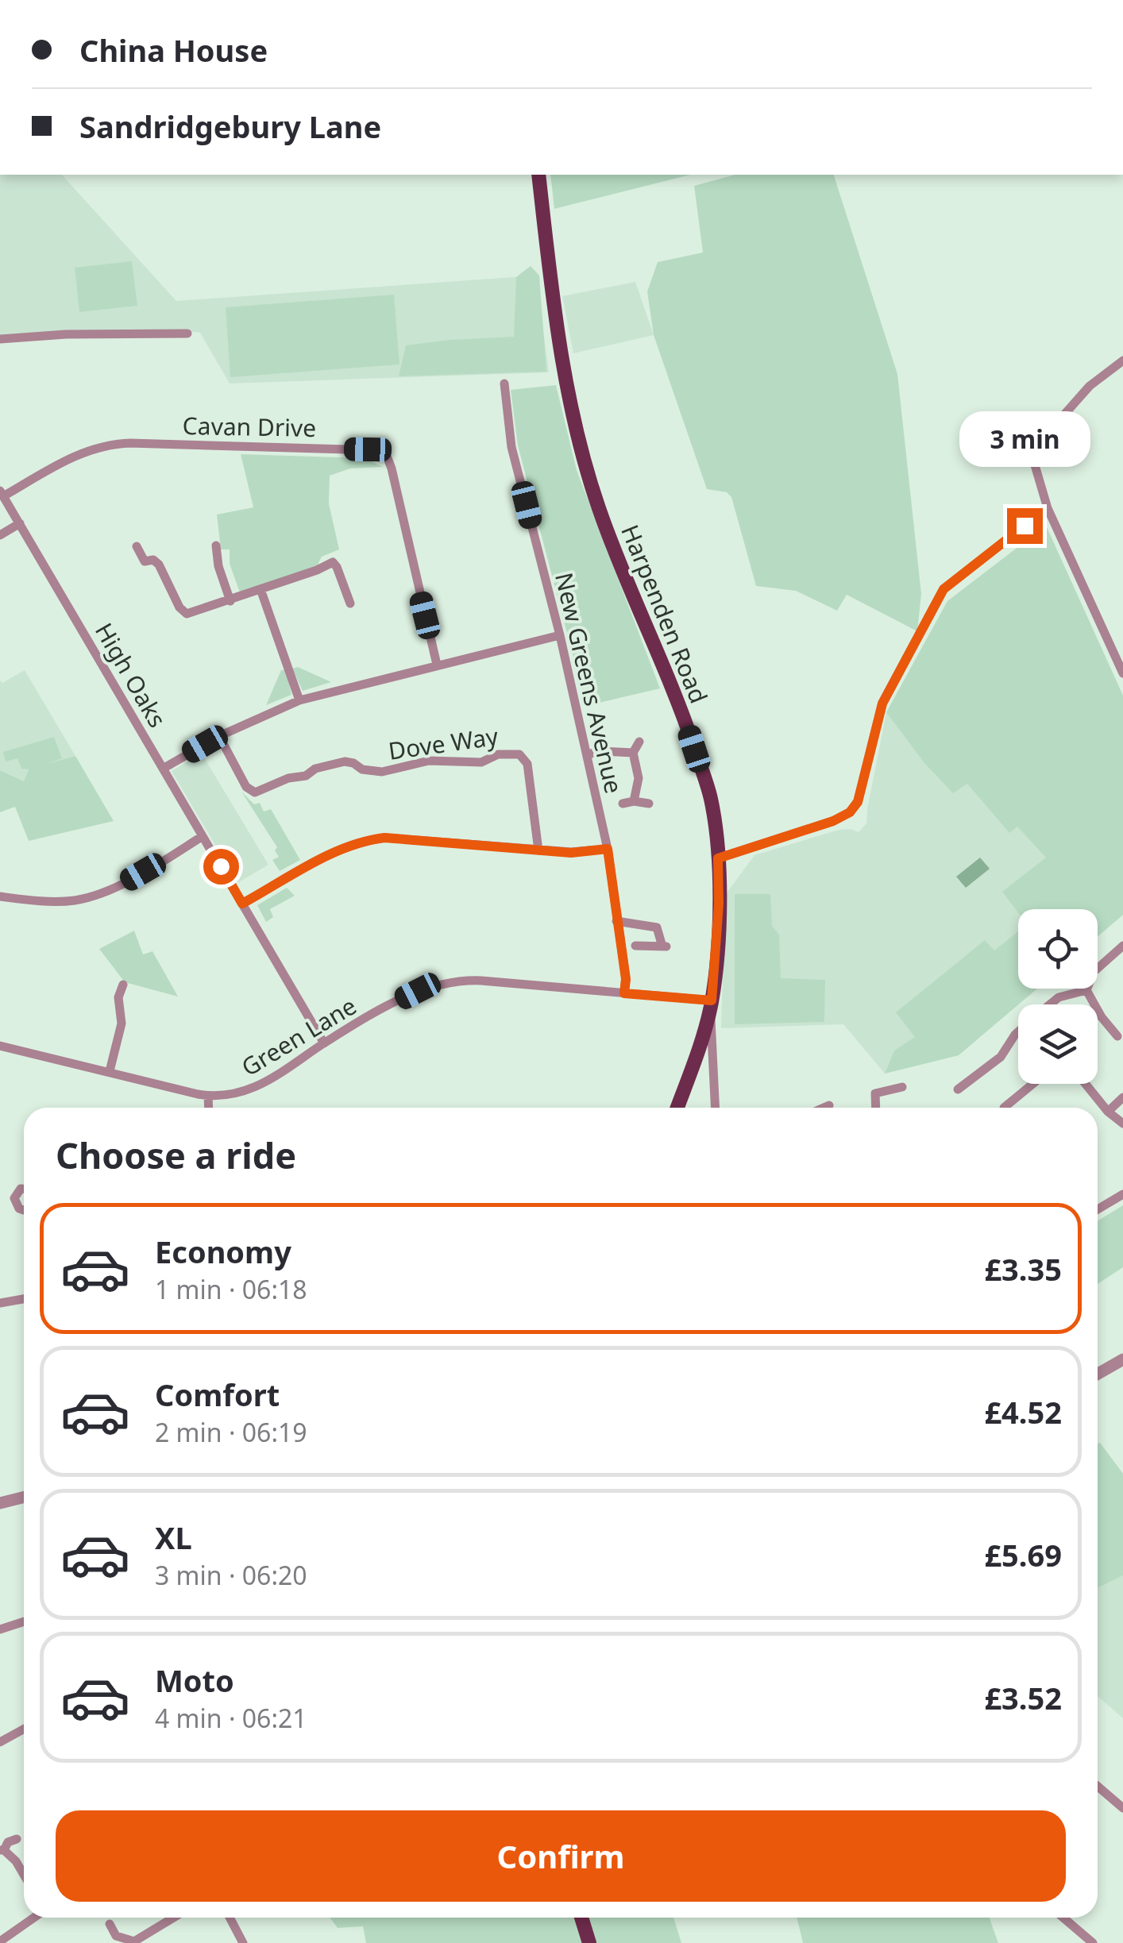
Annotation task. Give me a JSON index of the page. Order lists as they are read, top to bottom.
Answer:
{
  "streets": {
    "main road": ["Harpenden Road"],
    "street": [
      "Cavan Drive",
      "High Oaks",
      "New Greens Avenue",
      "Dove Way",
      "Green Lane"
    ]
  },
  "crossings": [
    ["Cavan Drive", "High Oaks"],
    ["Harpenden Road", "Green Lane"],
    ["High Oaks", "Green Lane"],
    ["New Greens Avenue", "Green Lane"]
  ],
  "page": {
    "banner": ["China House", "Sandridgebury Lane"],
    "bubble": "3 min",
    "heading": "Choose a ride",
    "list": [
      {
        "name": "Economy",
        "note": "1 min · 06:18",
        "value": "£3.35"
      },
      {
        "name": "Comfort",
        "note": "2 min · 06:19",
        "value": "£4.52"
      },
      {
        "name": "XL",
        "note": "3 min · 06:20",
        "value": "£5.69"
      },
      {
        "name": "Moto",
        "note": "4 min · 06:21",
        "value": "£3.52"
      }
    ],
    "buttons": "Confirm"
  }
}
